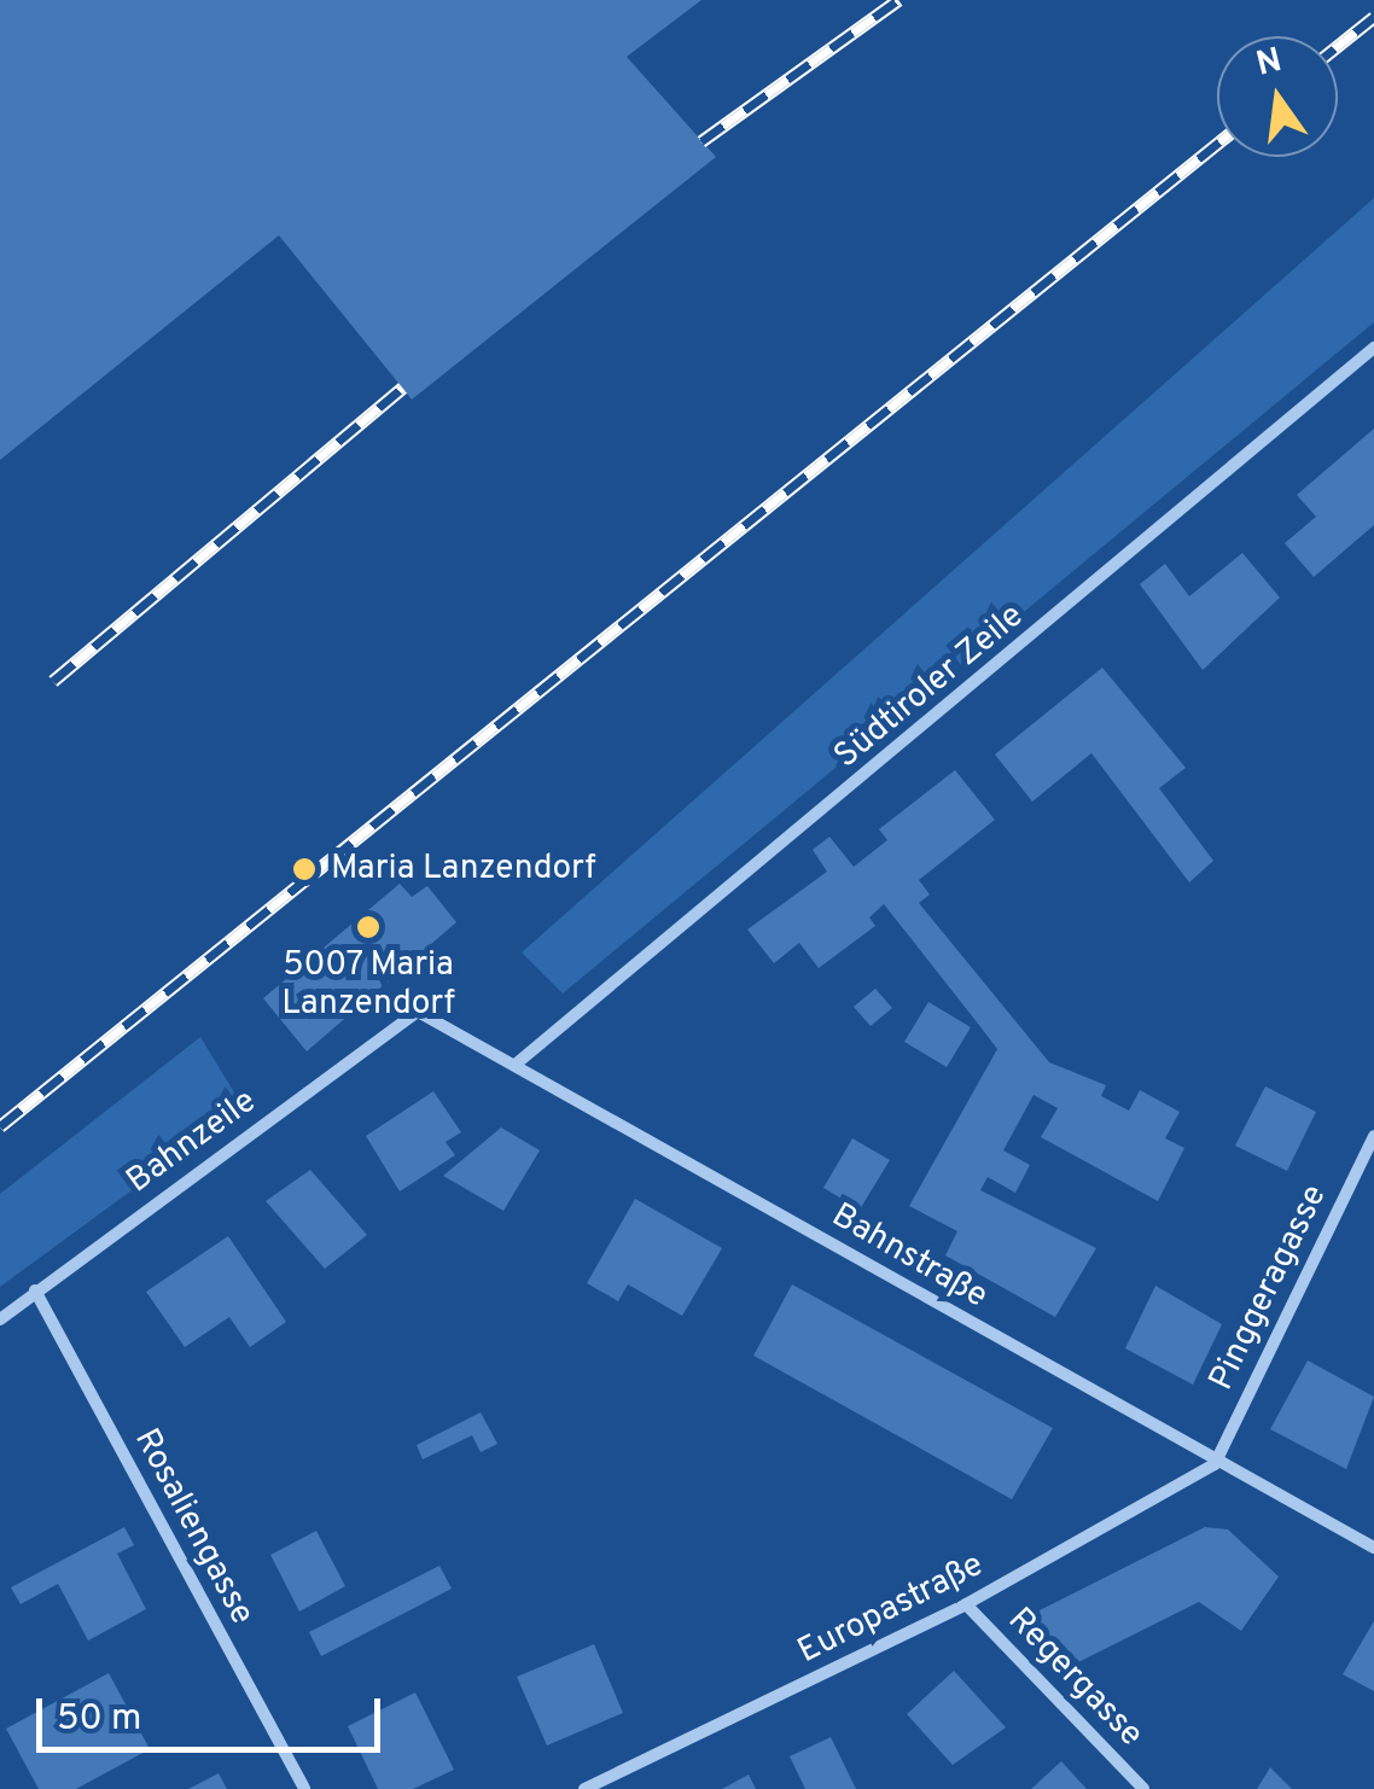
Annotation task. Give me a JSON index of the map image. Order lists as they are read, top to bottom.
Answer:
{
  "streets": {
    "street": [
      "Südtiroler Zeile",
      "Bahnzeile",
      "Bahnstraße",
      "Pinggeragasse",
      "Rosaliengasse",
      "Europastraße",
      "Regergasse"
    ]
  },
  "crossings": [
    ["Südtiroler Zeile", "Bahnstraße"],
    ["Bahnzeile", "Bahnstraße"],
    ["Bahnzeile", "Rosaliengasse"],
    ["Bahnstraße", "Pinggeragasse"],
    ["Bahnstraße", "Europastraße"],
    ["Pinggeragasse", "Europastraße"],
    ["Europastraße", "Regergasse"]
  ],
  "places": ["Maria Lanzendorf", "5007 Maria Lanzendorf"],
  "scale_bar": "50 m",
  "north": "top"
}
